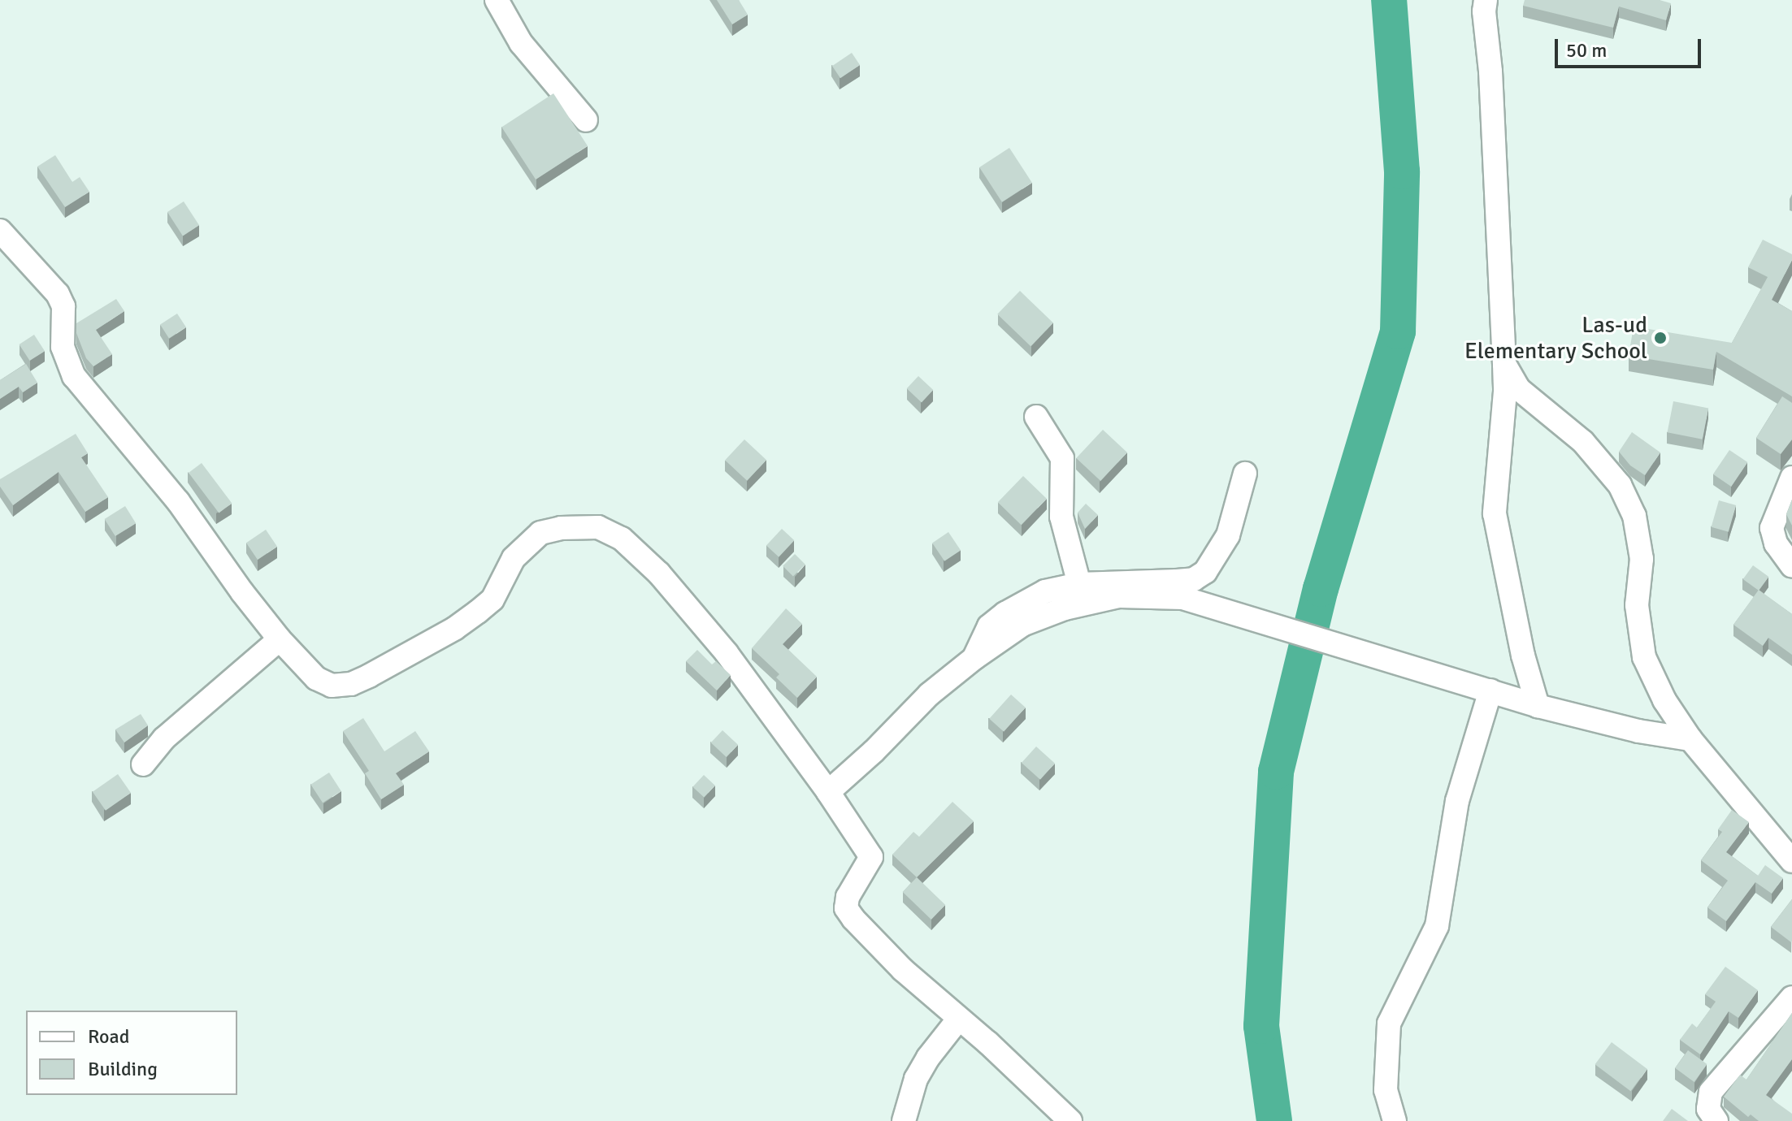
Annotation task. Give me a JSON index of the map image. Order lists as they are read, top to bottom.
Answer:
{
  "places": ["Las-ud Elementary School"],
  "legend": ["Road", "Building"],
  "scale_bar": "50 m"
}
